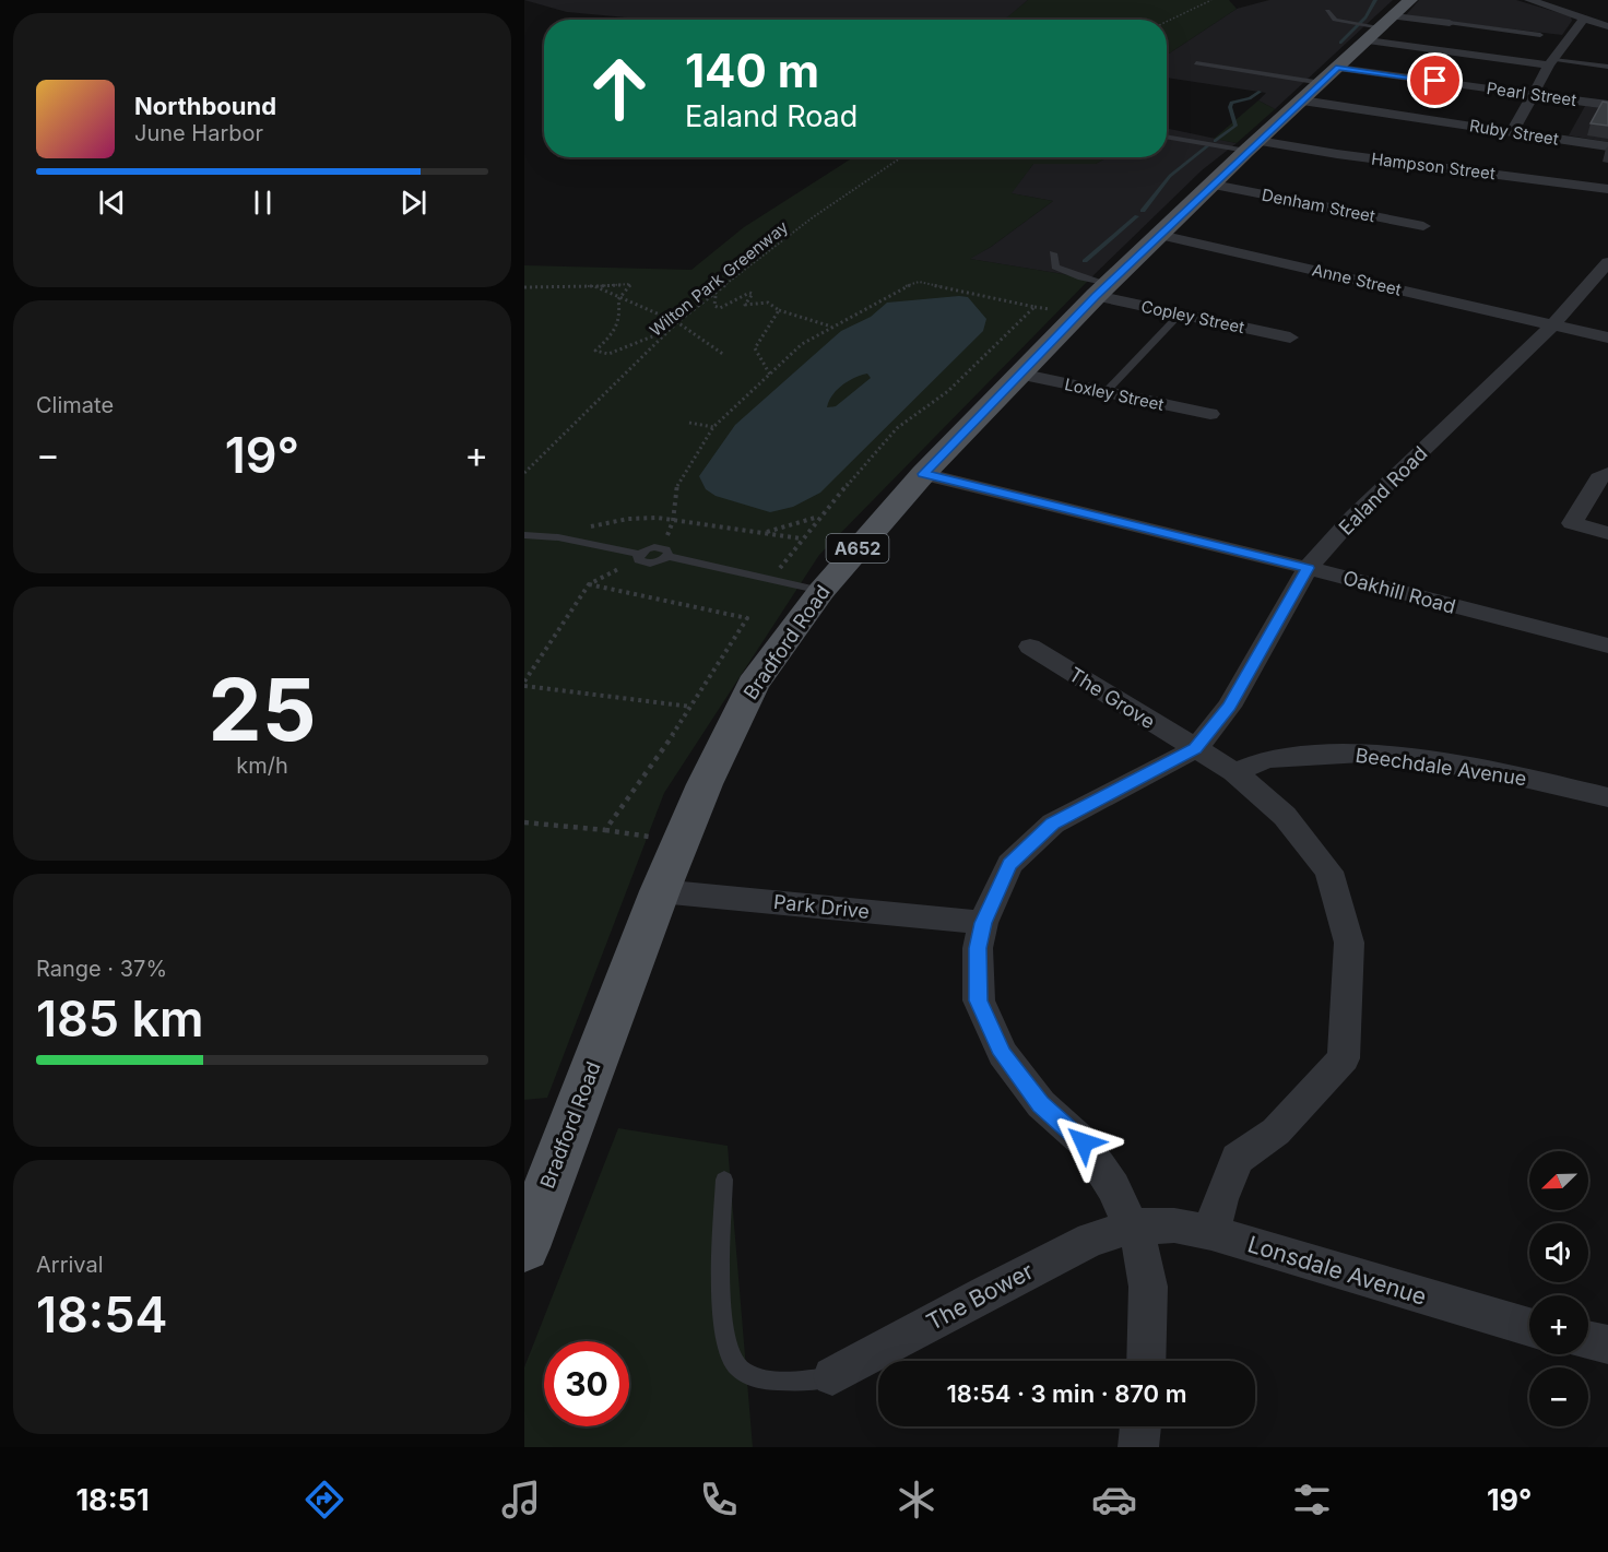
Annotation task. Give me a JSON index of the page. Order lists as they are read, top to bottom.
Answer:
{
  "streets": {
    "main road": ["A652", "Bradford Road"],
    "street": [
      "Pearl Street",
      "Ruby Street",
      "Hampson Street",
      "Denham Street",
      "Anne Street",
      "Copley Street",
      "Loxley Street",
      "Ealand Road",
      "Oakhill Road",
      "The Grove",
      "Beechdale Avenue",
      "Park Drive",
      "Lonsdale Avenue",
      "The Bower"
    ],
    "path": ["Wilton Park Greenway"]
  },
  "crossings": [
    ["Pearl Street", "Ruby Street"],
    ["Pearl Street", "Bradford Road"],
    ["Ruby Street", "Bradford Road"],
    ["Hampson Street", "Bradford Road"],
    ["Denham Street", "Bradford Road"],
    ["Anne Street", "Ealand Road"],
    ["Anne Street", "Bradford Road"],
    ["Copley Street", "Bradford Road"],
    ["Loxley Street", "Bradford Road"],
    ["Ealand Road", "Oakhill Road"],
    ["Ealand Road", "The Grove"],
    ["Oakhill Road", "Bradford Road"],
    ["Bradford Road", "Park Drive"],
    ["The Grove", "Beechdale Avenue"],
    ["The Grove", "Lonsdale Avenue"],
    ["Lonsdale Avenue", "The Bower"]
  ],
  "north": "bottom left",
  "page": {
    "turn": ["140 m", "Ealand Road"],
    "song": ["Northbound", "June Harbor"],
    "tile": [
      "Climate",
      ["25", "km/h"],
      ["Range · 37%", "185 km"],
      ["Arrival", "18:54"]
    ],
    "heat": ["−", "19°", "+"],
    "map_buttons": ["+", "−"],
    "limit": "30",
    "trip": "18:54 · 3 min · 870 m",
    "tabs": ["18:51", "19°"]
  }
}
